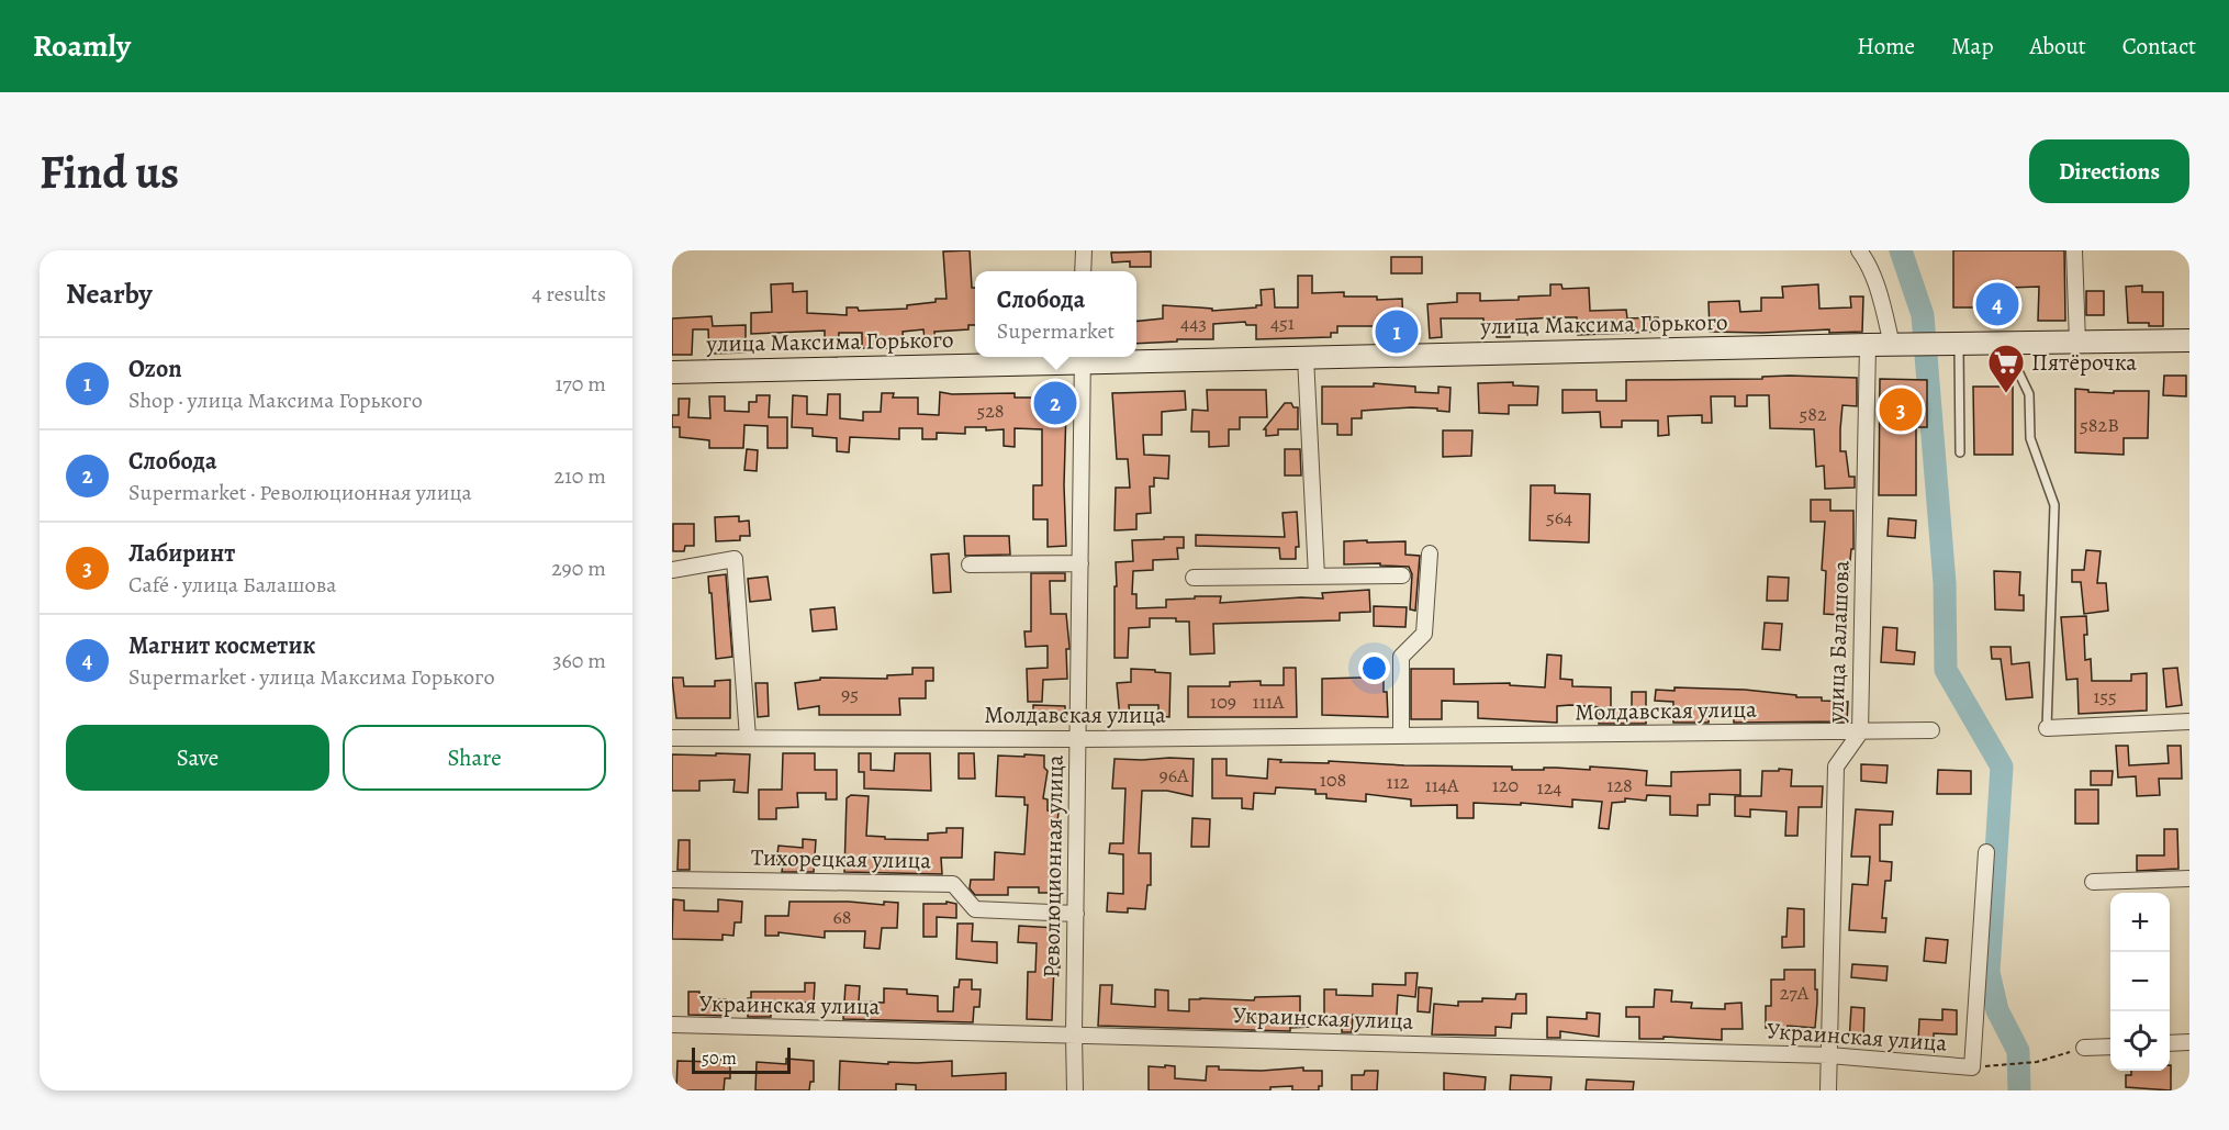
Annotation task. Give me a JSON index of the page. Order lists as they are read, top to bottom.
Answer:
{
  "streets": {
    "main road": ["улица Максима Горького"],
    "street": [
      "улица Балашова",
      "Молдавская улица",
      "Тихорецкая улица",
      "Революционная улица",
      "Украинская улица"
    ]
  },
  "crossings": [
    ["улица Максима Горького", "улица Балашова"],
    ["улица Максима Горького", "Революционная улица"],
    ["улица Балашова", "Молдавская улица"],
    ["улица Балашова", "Украинская улица"],
    ["Молдавская улица", "Революционная улица"],
    ["Тихорецкая улица", "Революционная улица"],
    ["Революционная улица", "Украинская улица"]
  ],
  "places": {
    "supermarket": ["Пятёрочка"]
  },
  "house_numbers": [
    "443",
    "451",
    "528",
    "582",
    "582В",
    "564",
    "95",
    "155",
    "109",
    "111А",
    "96А",
    "108",
    "112",
    "114А",
    "120",
    "128",
    "124",
    "68",
    "27А"
  ],
  "scale_bar": "50 m",
  "page": {
    "header": "Roamly",
    "nav": [
      "Home",
      "Map",
      "About",
      "Contact"
    ],
    "buttons": [
      "Directions",
      ["Save", "Share"]
    ],
    "title": "Find us",
    "heading": ["Nearby", "4 results"],
    "popup": ["Слобода", "Supermarket"],
    "pins": [
      "4",
      "1",
      "2",
      "3"
    ],
    "list": [
      {
        "mark": "1",
        "name": "Ozon",
        "note": "Shop · улица Максима Горького",
        "value": "170 m"
      },
      {
        "mark": "2",
        "name": "Слобода",
        "note": "Supermarket · Революционная улица",
        "value": "210 m"
      },
      {
        "mark": "3",
        "name": "Лабиринт",
        "note": "Café · улица Балашова",
        "value": "290 m"
      },
      {
        "mark": "4",
        "name": "Магнит косметик",
        "note": "Supermarket · улица Максима Горького",
        "value": "360 m"
      }
    ],
    "map_buttons": ["+", "−"],
    "scale": "50 m"
  }
}
